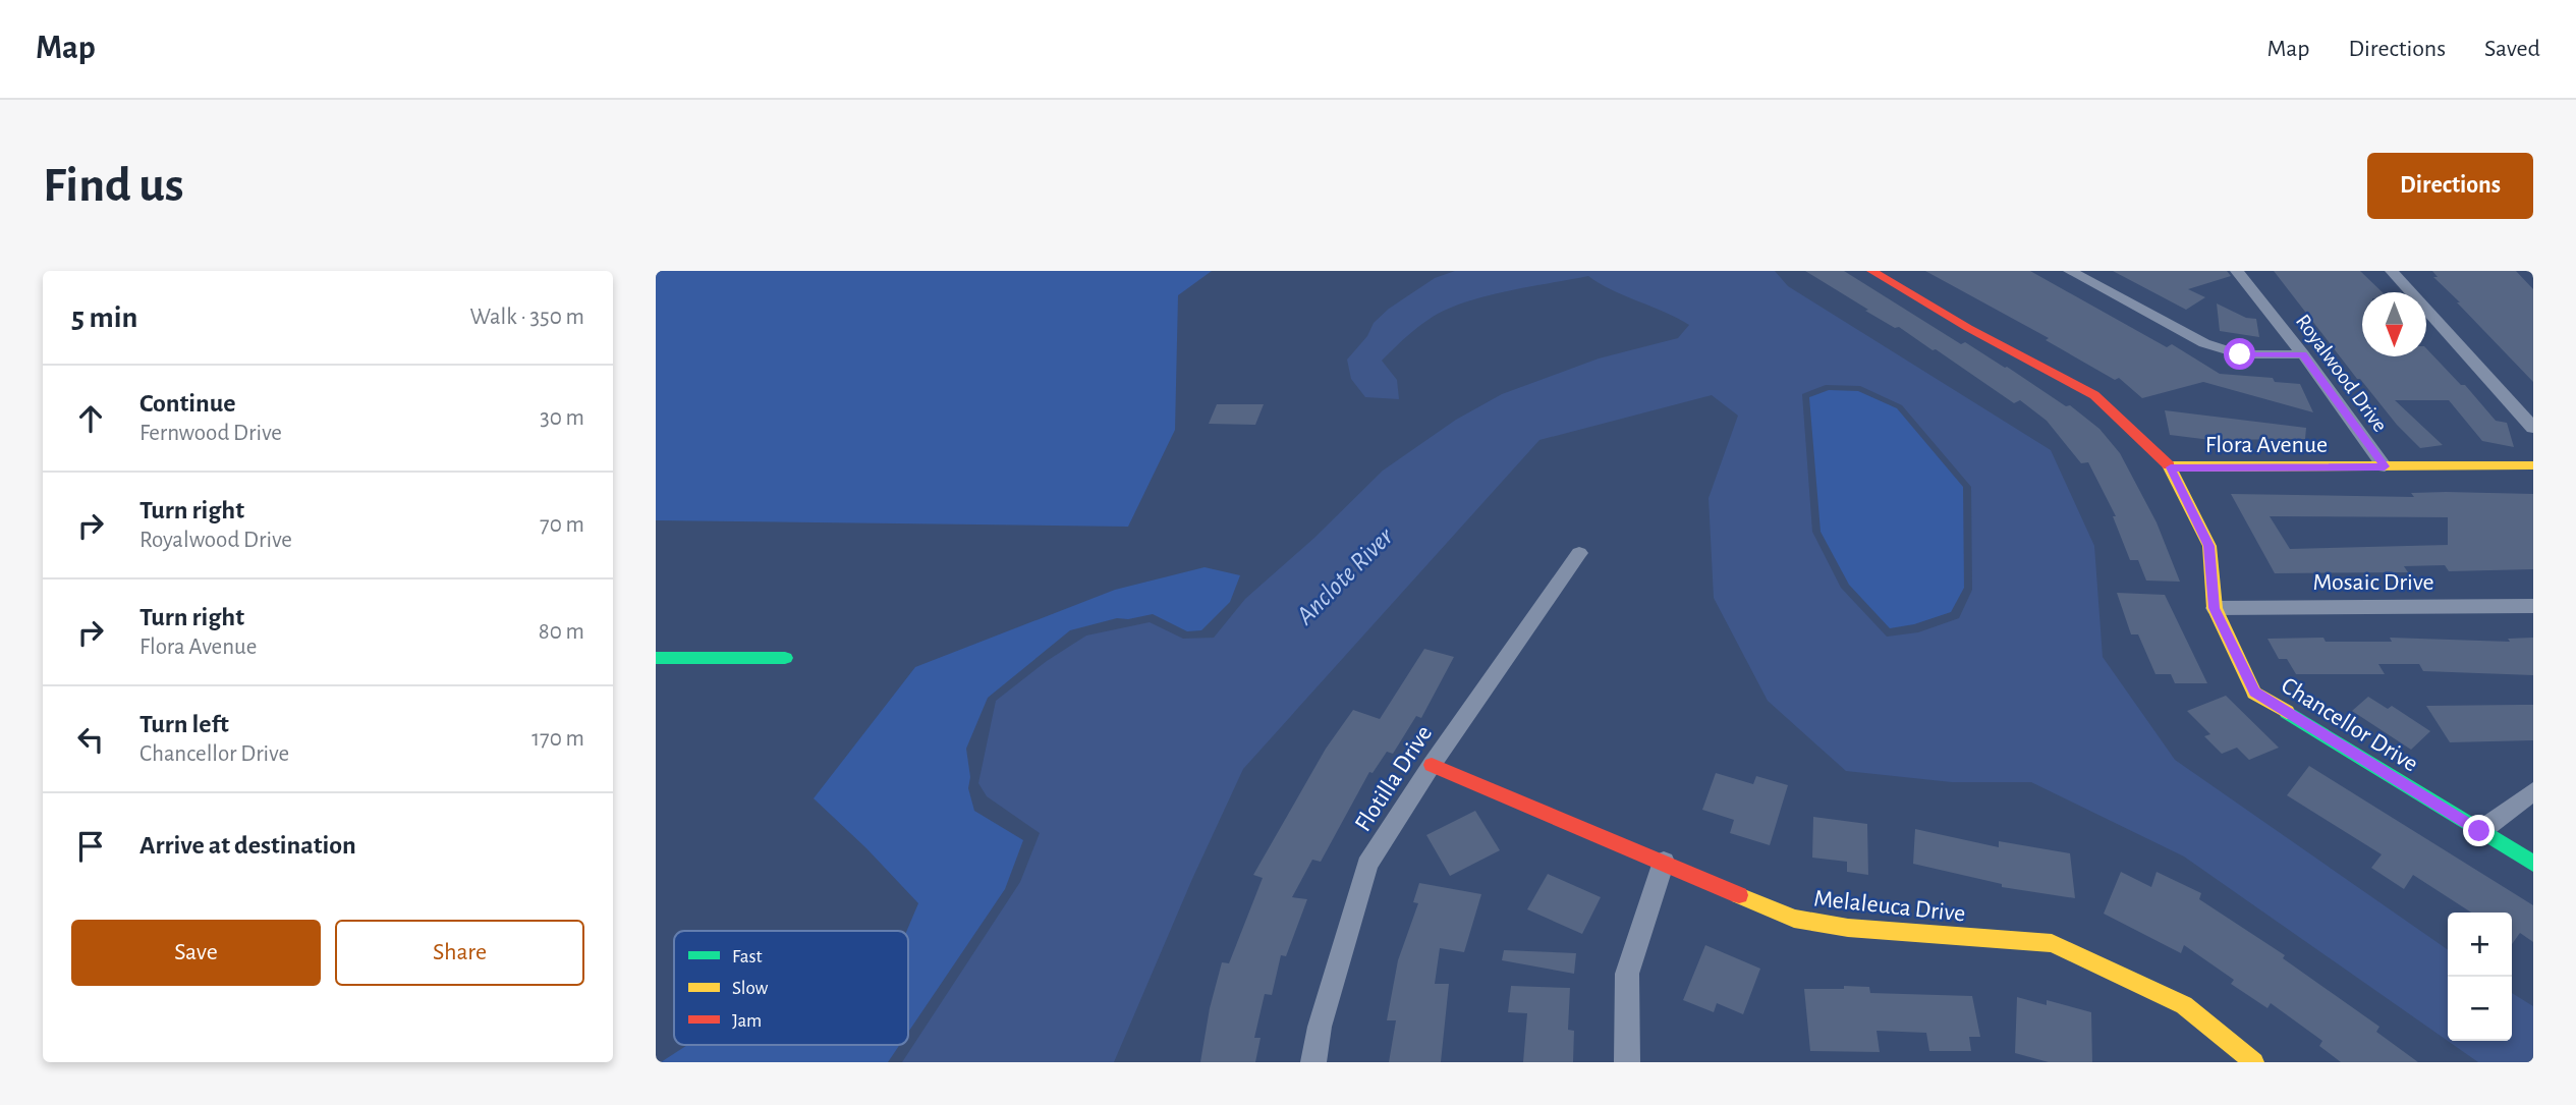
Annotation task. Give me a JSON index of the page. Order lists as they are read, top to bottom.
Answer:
{
  "streets": {
    "street": [
      "Royalwood Drive",
      "Flora Avenue",
      "Mosaic Drive",
      "Chancellor Drive",
      "Flotilla Drive",
      "Melaleuca Drive"
    ]
  },
  "crossings": [
    ["Royalwood Drive", "Flora Avenue"],
    ["Flora Avenue", "Chancellor Drive"],
    ["Mosaic Drive", "Chancellor Drive"],
    ["Flotilla Drive", "Melaleuca Drive"]
  ],
  "water": ["Anclote River"],
  "legend": ["Fast", "Slow", "Jam"],
  "north": "bottom",
  "page": {
    "header": "Map",
    "nav": ["Map", "Directions", "Saved"],
    "buttons": [
      "Directions",
      ["Save", "Share"]
    ],
    "title": "Find us",
    "heading": ["5 min", "Walk · 350 m"],
    "list": [
      ["Continue", "Fernwood Drive", "30 m"],
      ["Turn right", "Royalwood Drive", "70 m"],
      ["Turn right", "Flora Avenue", "80 m"],
      ["Turn left", "Chancellor Drive", "170 m"],
      "Arrive at destination"
    ],
    "map_buttons": ["+", "−"]
  }
}
